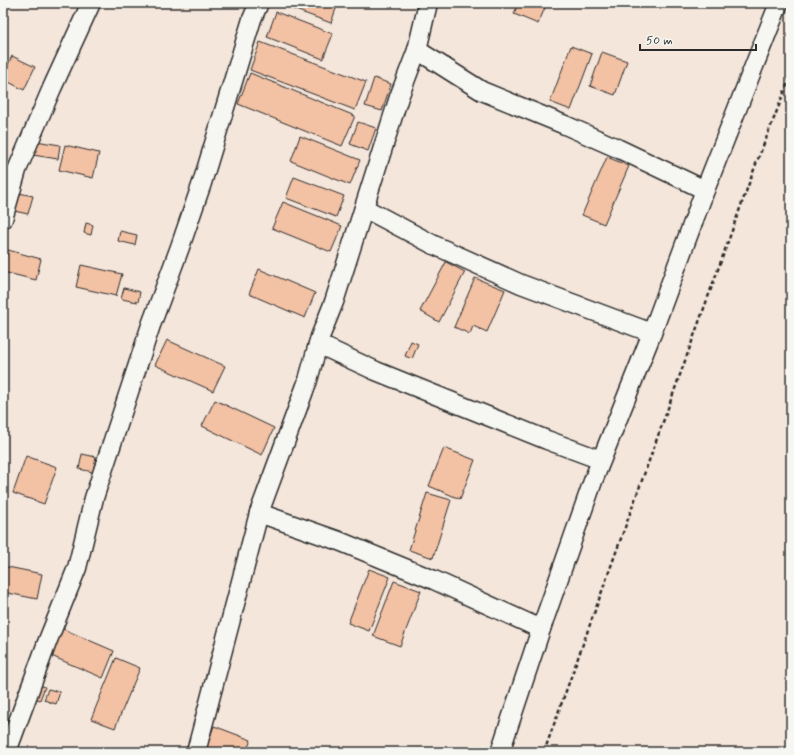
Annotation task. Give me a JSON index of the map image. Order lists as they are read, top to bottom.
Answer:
{
  "scale_bar": "50 m"
}
